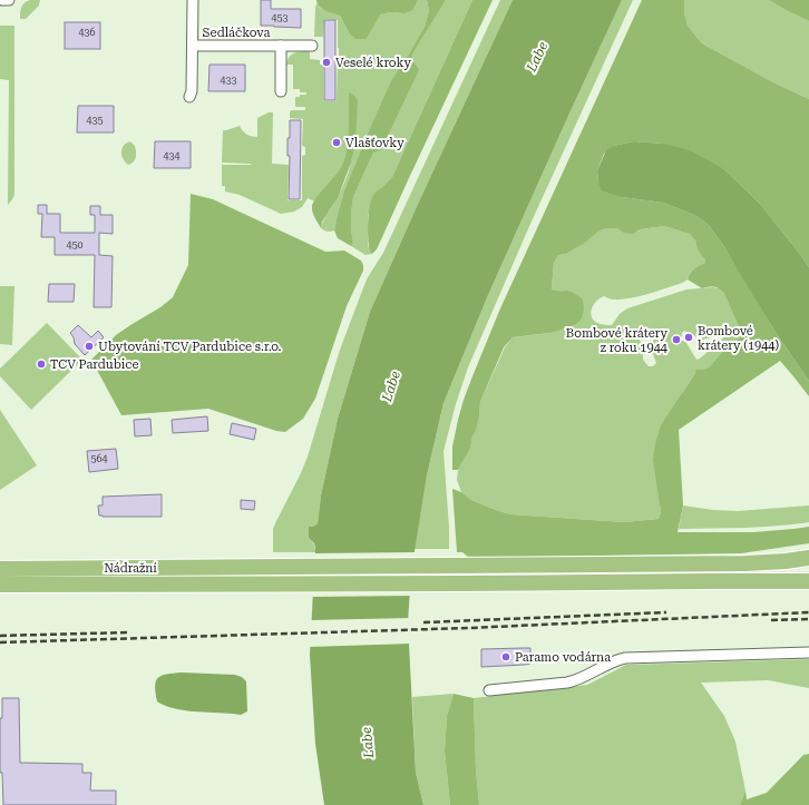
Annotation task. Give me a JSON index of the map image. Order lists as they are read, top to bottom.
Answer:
{
  "streets": {
    "main road": ["Nádražní"],
    "street": ["Sedláčkova"]
  },
  "water": ["Labe"],
  "places": [
    "Veselé kroky",
    "Vlašťovky",
    "Bombové krátery (1944)",
    "Bombové krátery z roku 1944",
    "Ubytování TCV Pardubice s.r.o.",
    "TCV Pardubice",
    "Paramo vodárna"
  ],
  "house_numbers": [
    "453",
    "436",
    "433",
    "435",
    "434",
    "450",
    "564"
  ]
}
